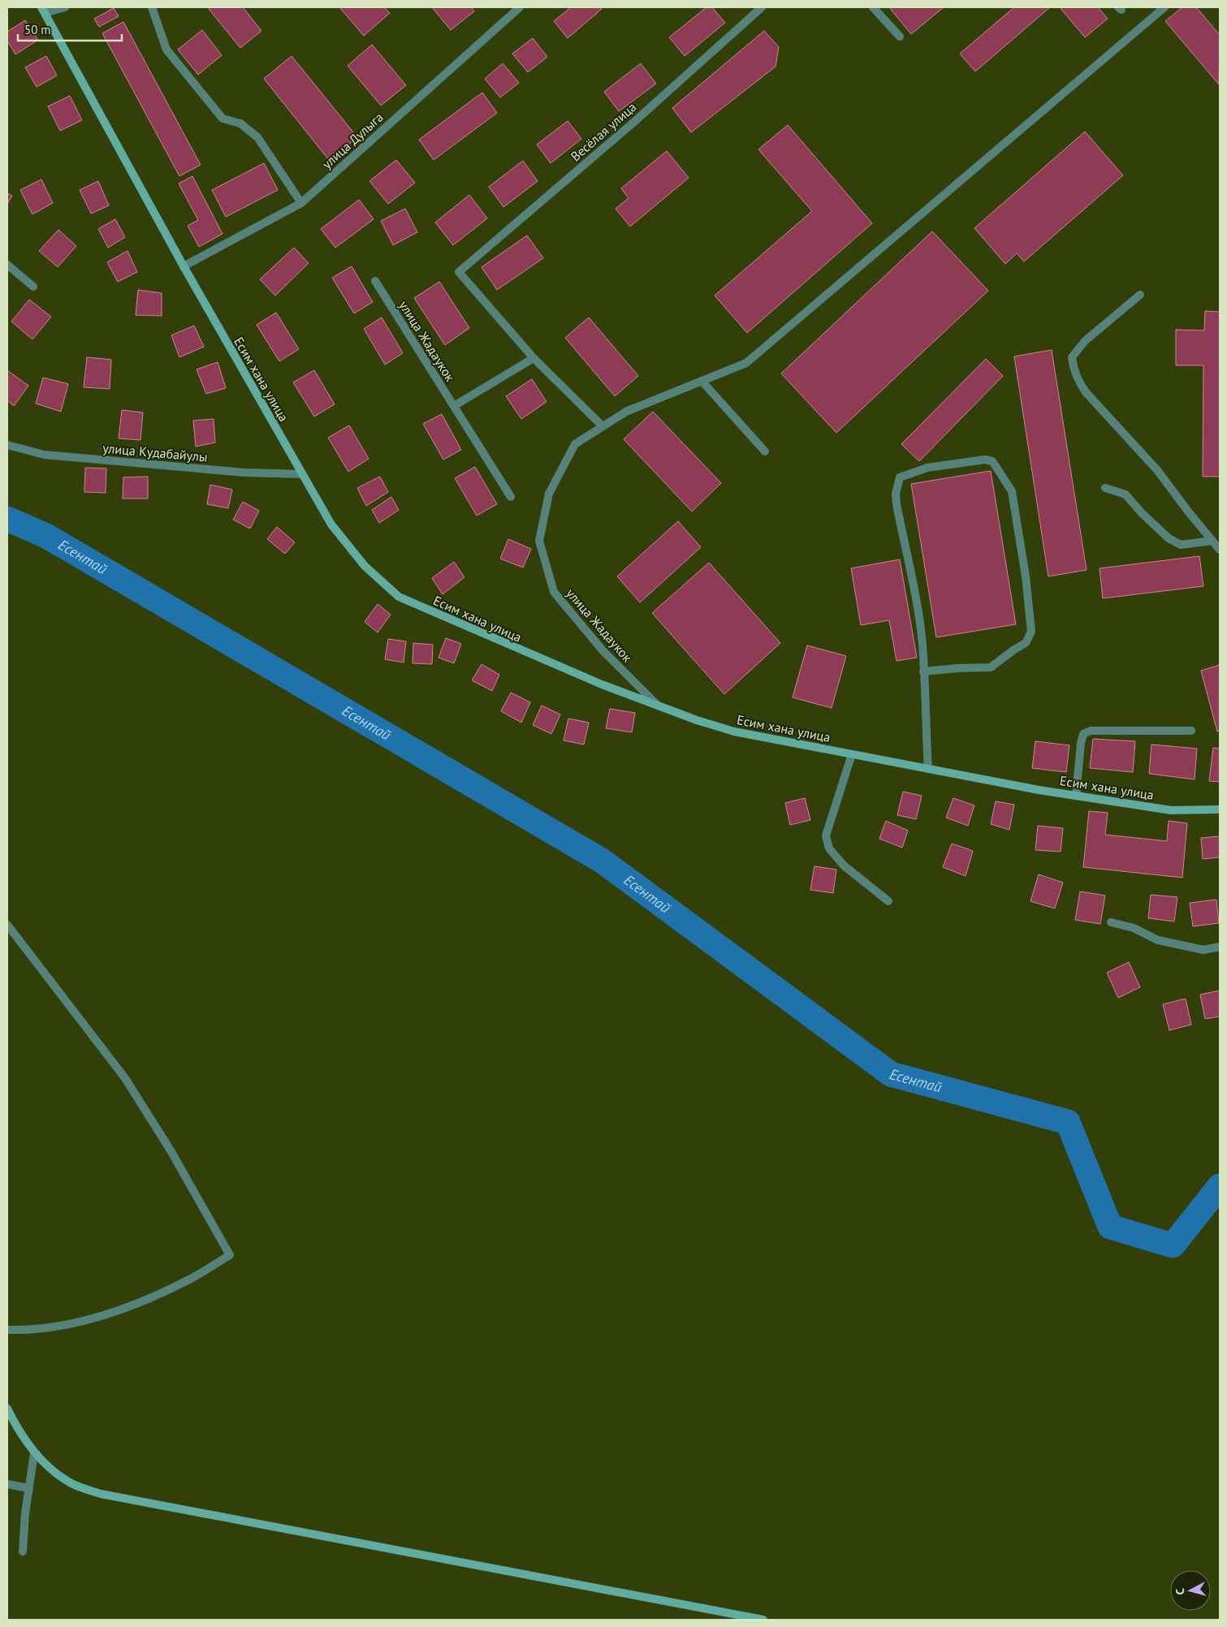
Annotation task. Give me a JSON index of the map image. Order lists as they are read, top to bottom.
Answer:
{
  "streets": {
    "street": [
      "Весёлая улица",
      "улица Дулыга",
      "улица Жадаукок",
      "Есим хана улица",
      "улица Кудабайулы"
    ]
  },
  "crossings": [
    ["улица Дулыга", "Есим хана улица"],
    ["улица Жадаукок", "Есим хана улица"],
    ["Есим хана улица", "улица Кудабайулы"]
  ],
  "water": ["Есентай"],
  "scale_bar": "50 m",
  "north": "left"
}
